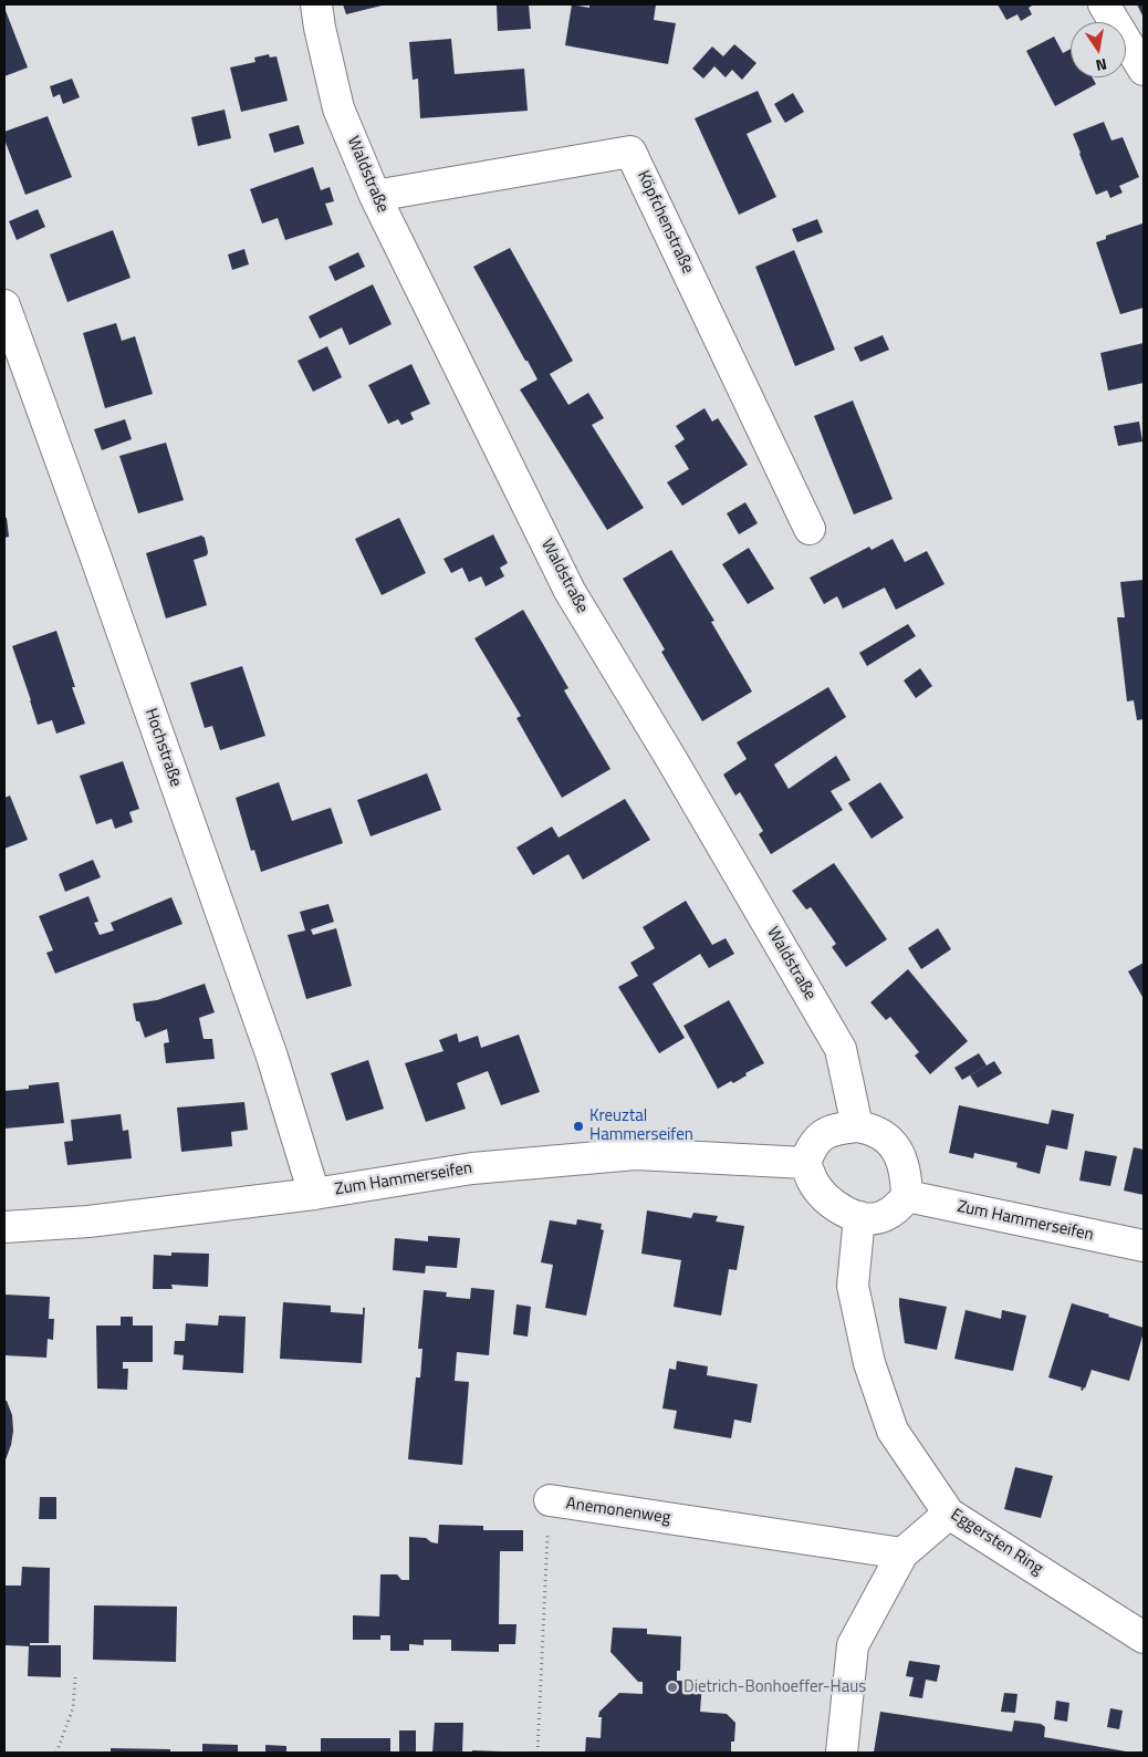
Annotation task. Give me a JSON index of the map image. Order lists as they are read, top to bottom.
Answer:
{
  "streets": {
    "street": [
      "Waldstraße",
      "Köpfchenstraße",
      "Hochstraße",
      "Zum Hammerseifen",
      "Anemonenweg",
      "Eggersten Ring"
    ]
  },
  "crossings": [
    ["Waldstraße", "Köpfchenstraße"],
    ["Waldstraße", "Zum Hammerseifen"],
    ["Waldstraße", "Eggersten Ring"],
    ["Hochstraße", "Zum Hammerseifen"],
    ["Zum Hammerseifen", "Eggersten Ring"]
  ],
  "places": ["Kreuztal Hammerseifen", "Dietrich-Bonhoeffer-Haus"],
  "north": "bottom"
}
